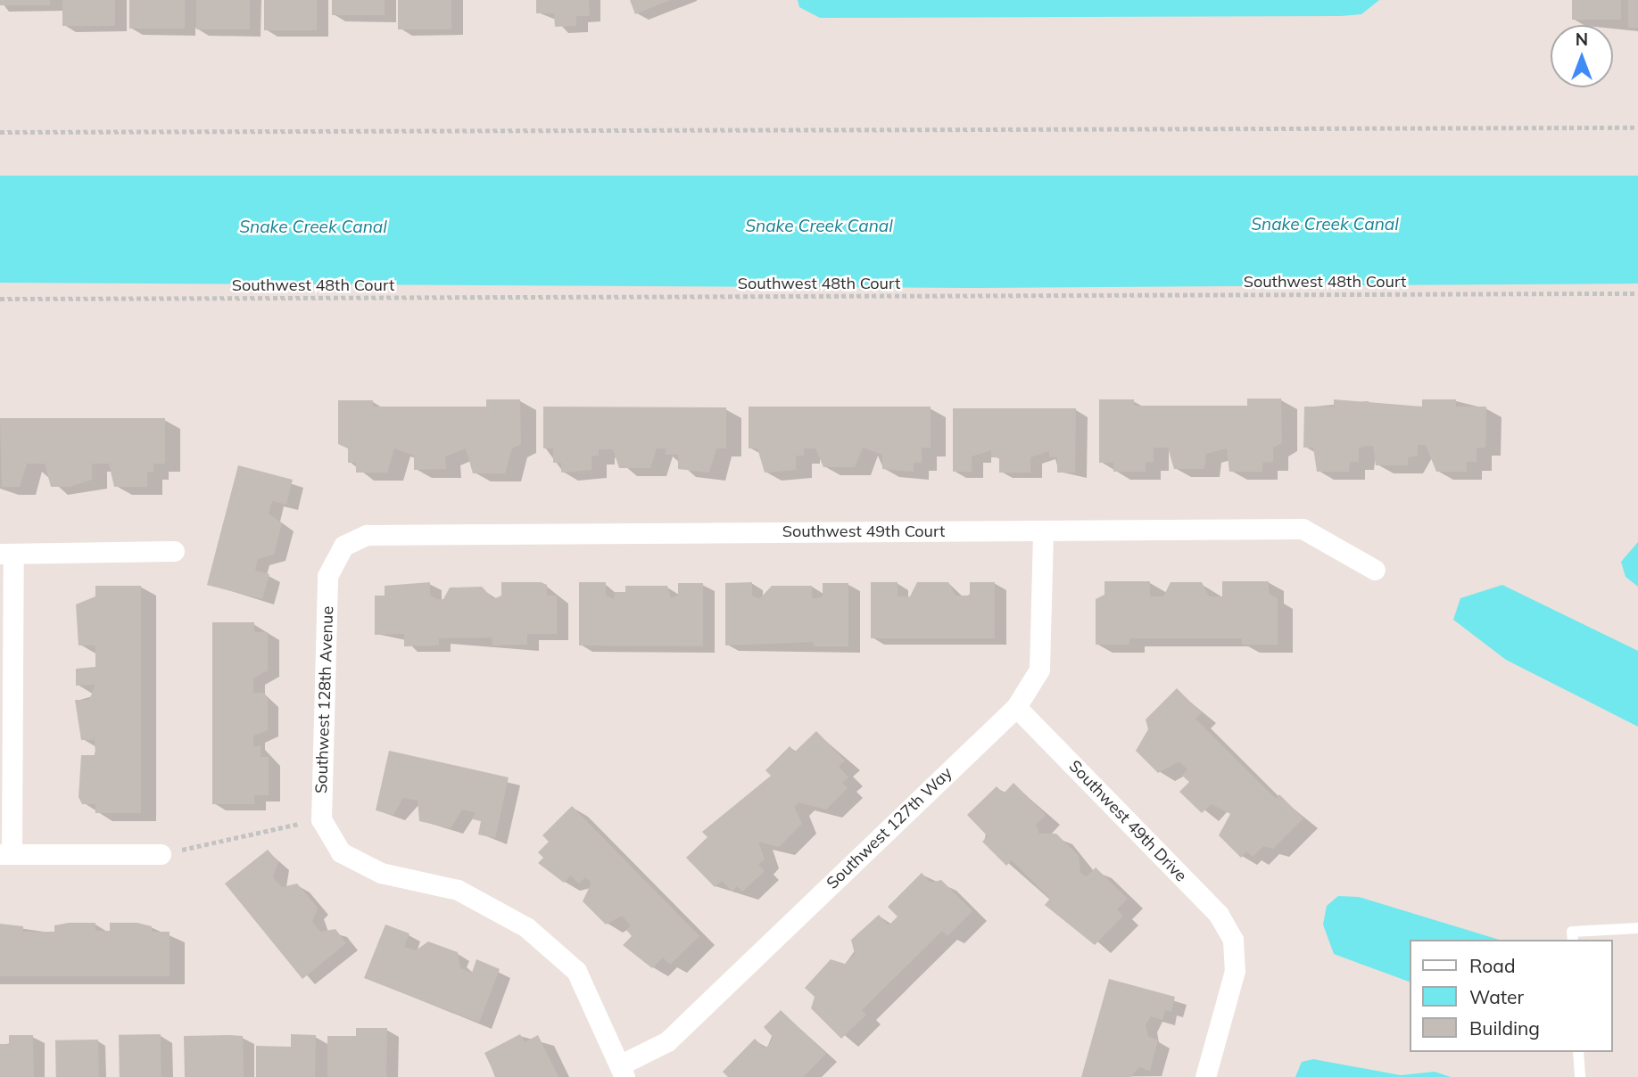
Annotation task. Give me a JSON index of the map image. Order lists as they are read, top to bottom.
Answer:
{
  "streets": {
    "street": [
      "Southwest 49th Court",
      "Southwest 128th Avenue",
      "Southwest 49th Drive",
      "Southwest 127th Way"
    ],
    "path": ["Southwest 48th Court"]
  },
  "crossings": [
    ["Southwest 49th Court", "Southwest 128th Avenue"],
    ["Southwest 49th Court", "Southwest 127th Way"],
    ["Southwest 49th Drive", "Southwest 127th Way"]
  ],
  "water": ["Snake Creek Canal"],
  "legend": ["Road", "Water", "Building"],
  "north": "top"
}
